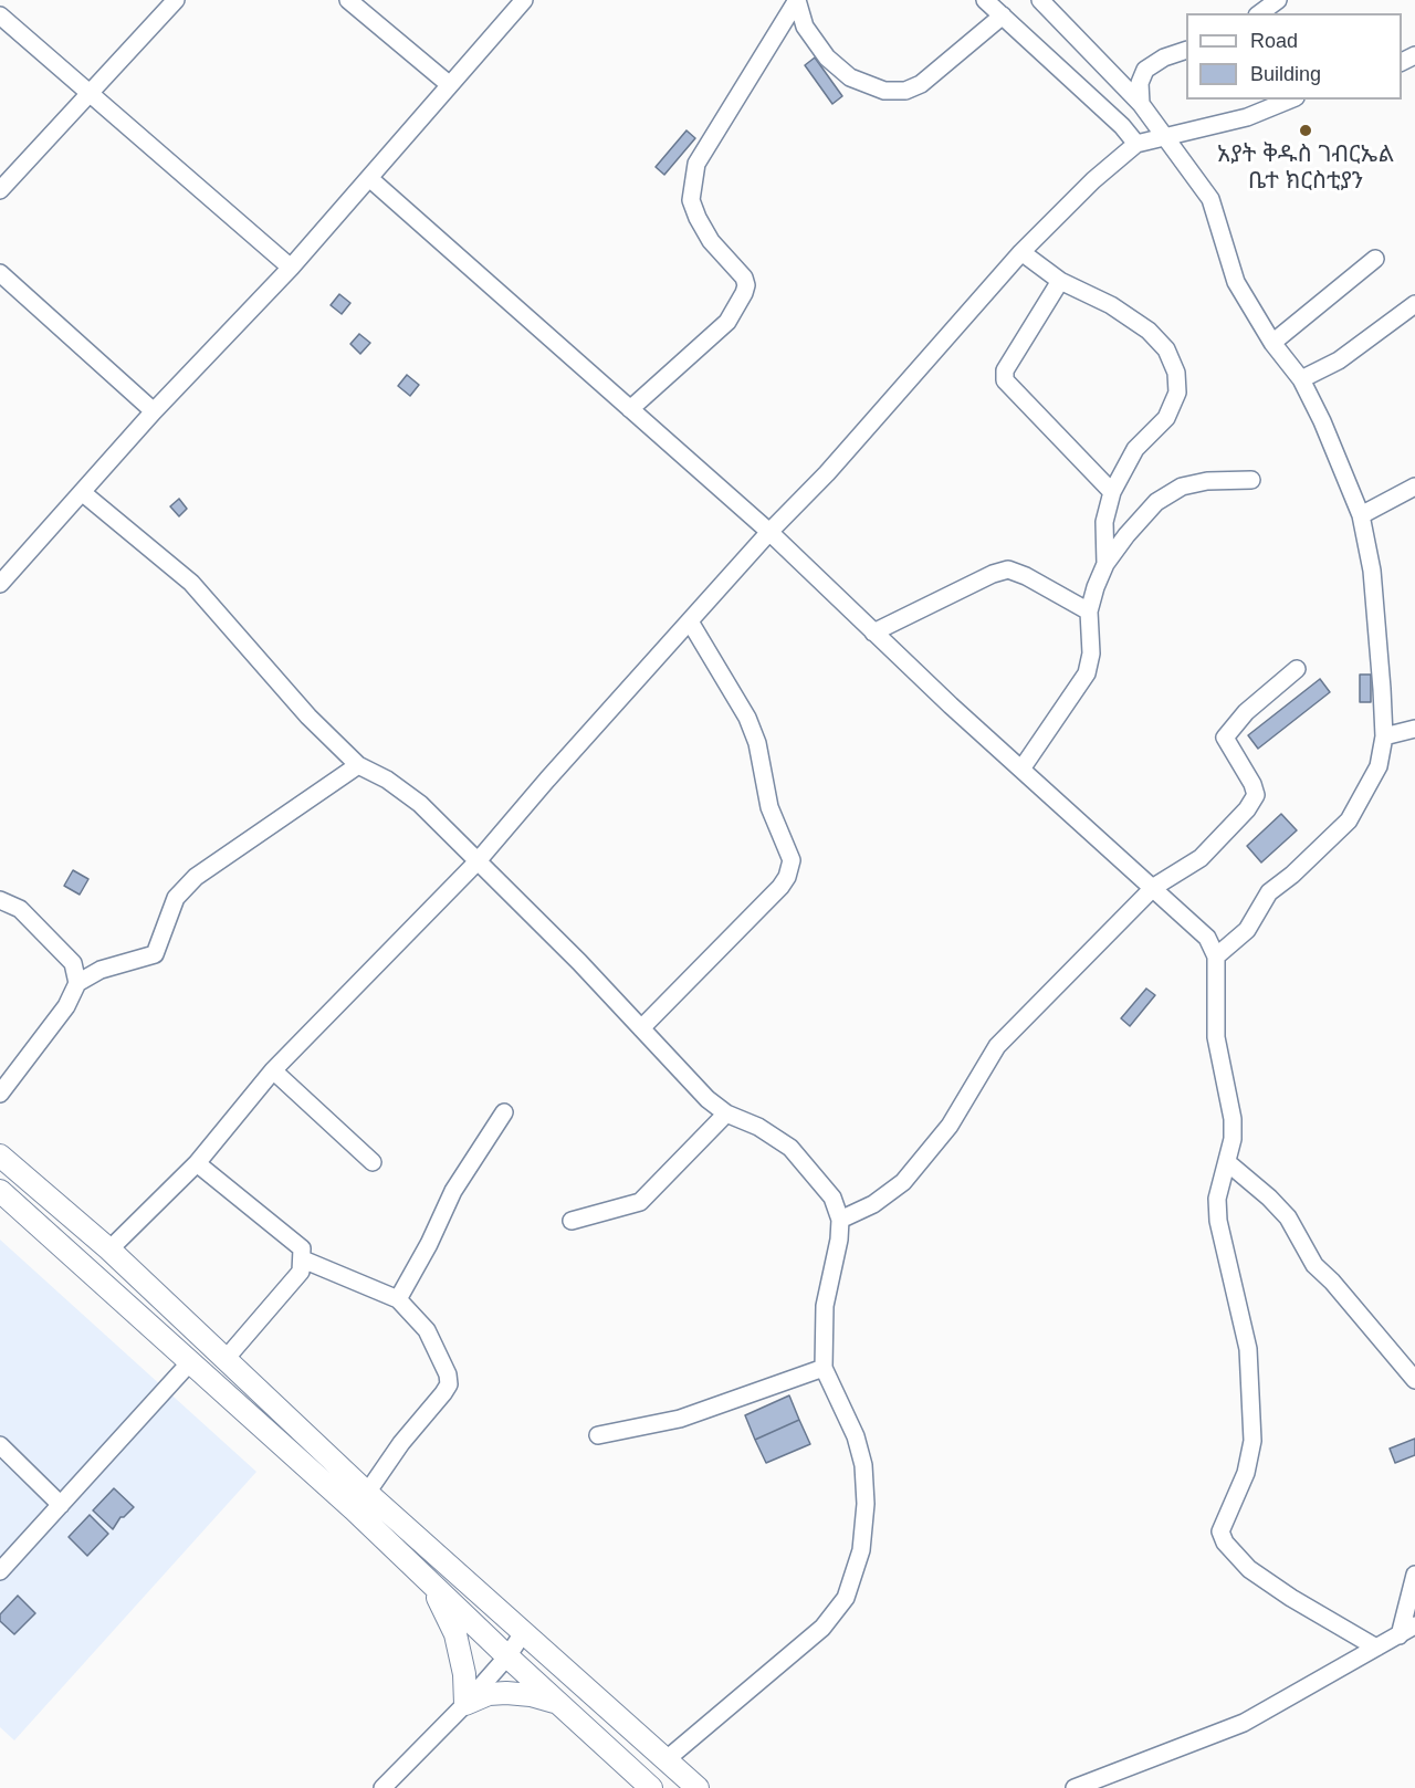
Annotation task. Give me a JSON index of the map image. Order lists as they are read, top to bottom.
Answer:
{
  "places": ["አያት ቅዱስ ገብርኤል ቤተ ክርስቲያን"],
  "legend": ["Road", "Building"]
}
